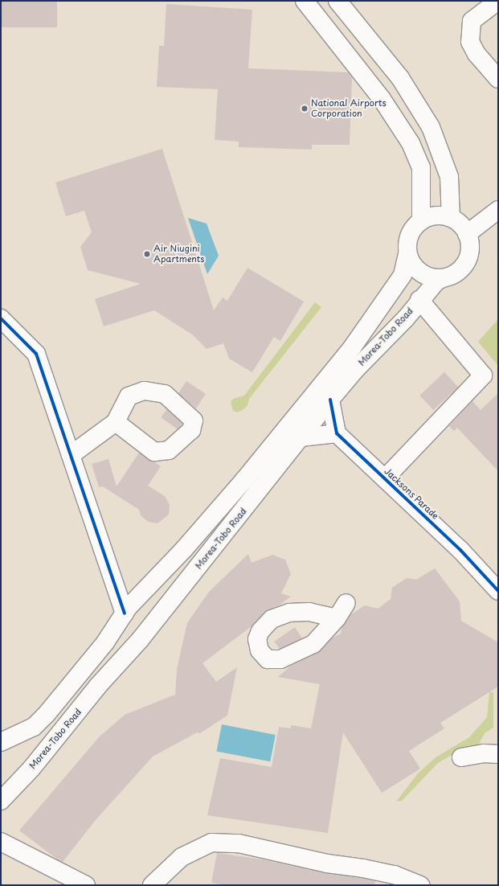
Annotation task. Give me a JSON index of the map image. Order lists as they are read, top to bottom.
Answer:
{
  "streets": {
    "main road": ["Morea-Tobo Road", "Jacksons Parade"]
  },
  "places": ["National Airports Corporation", "Air Niugini Apartments"]
}
